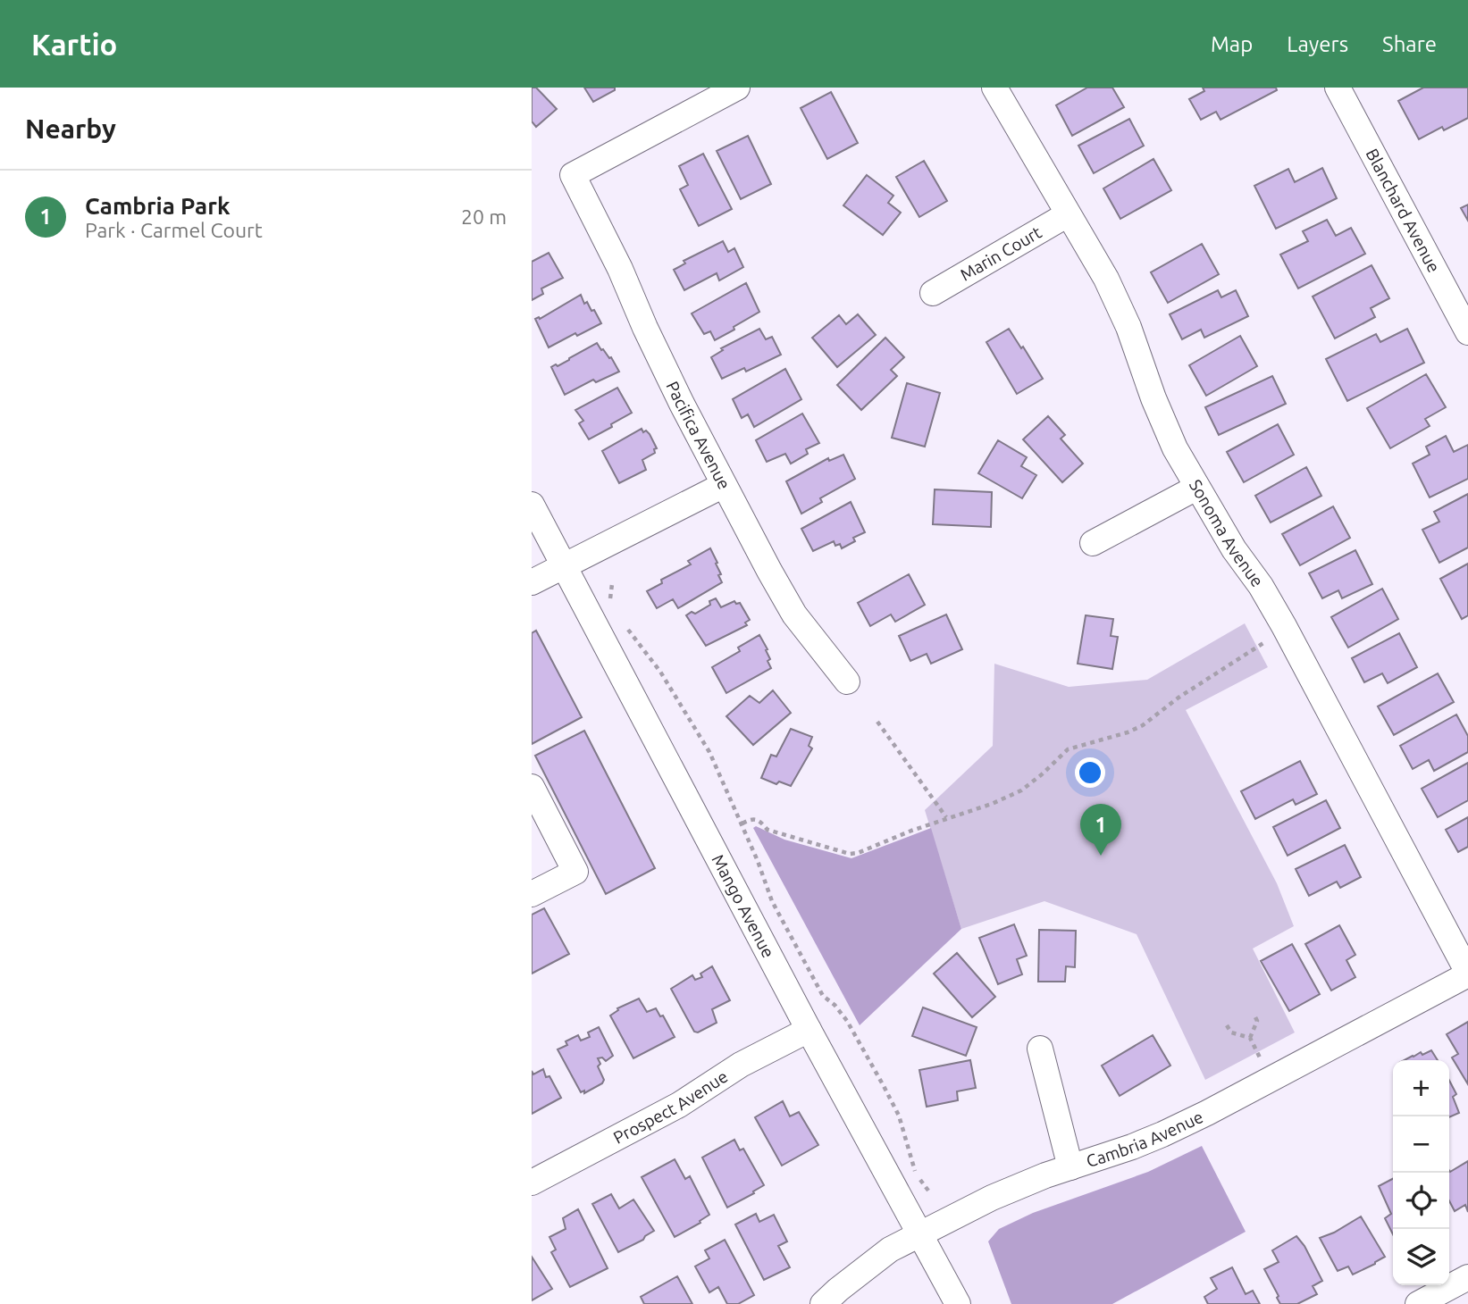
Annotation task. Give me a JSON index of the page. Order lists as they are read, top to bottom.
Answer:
{
  "streets": {
    "street": [
      "Blanchard Avenue",
      "Marin Court",
      "Pacifica Avenue",
      "Sonoma Avenue",
      "Mango Avenue",
      "Prospect Avenue",
      "Cambria Avenue"
    ]
  },
  "crossings": [
    ["Marin Court", "Sonoma Avenue"],
    ["Sonoma Avenue", "Cambria Avenue"],
    ["Mango Avenue", "Prospect Avenue"],
    ["Mango Avenue", "Cambria Avenue"]
  ],
  "page": {
    "header": "Kartio",
    "nav": ["Map", "Layers", "Share"],
    "heading": "Nearby",
    "list": [
      {
        "mark": "1",
        "name": "Cambria Park",
        "note": "Park · Carmel Court",
        "value": "20 m"
      }
    ],
    "pins": "1",
    "map_buttons": ["+", "−"]
  }
}
